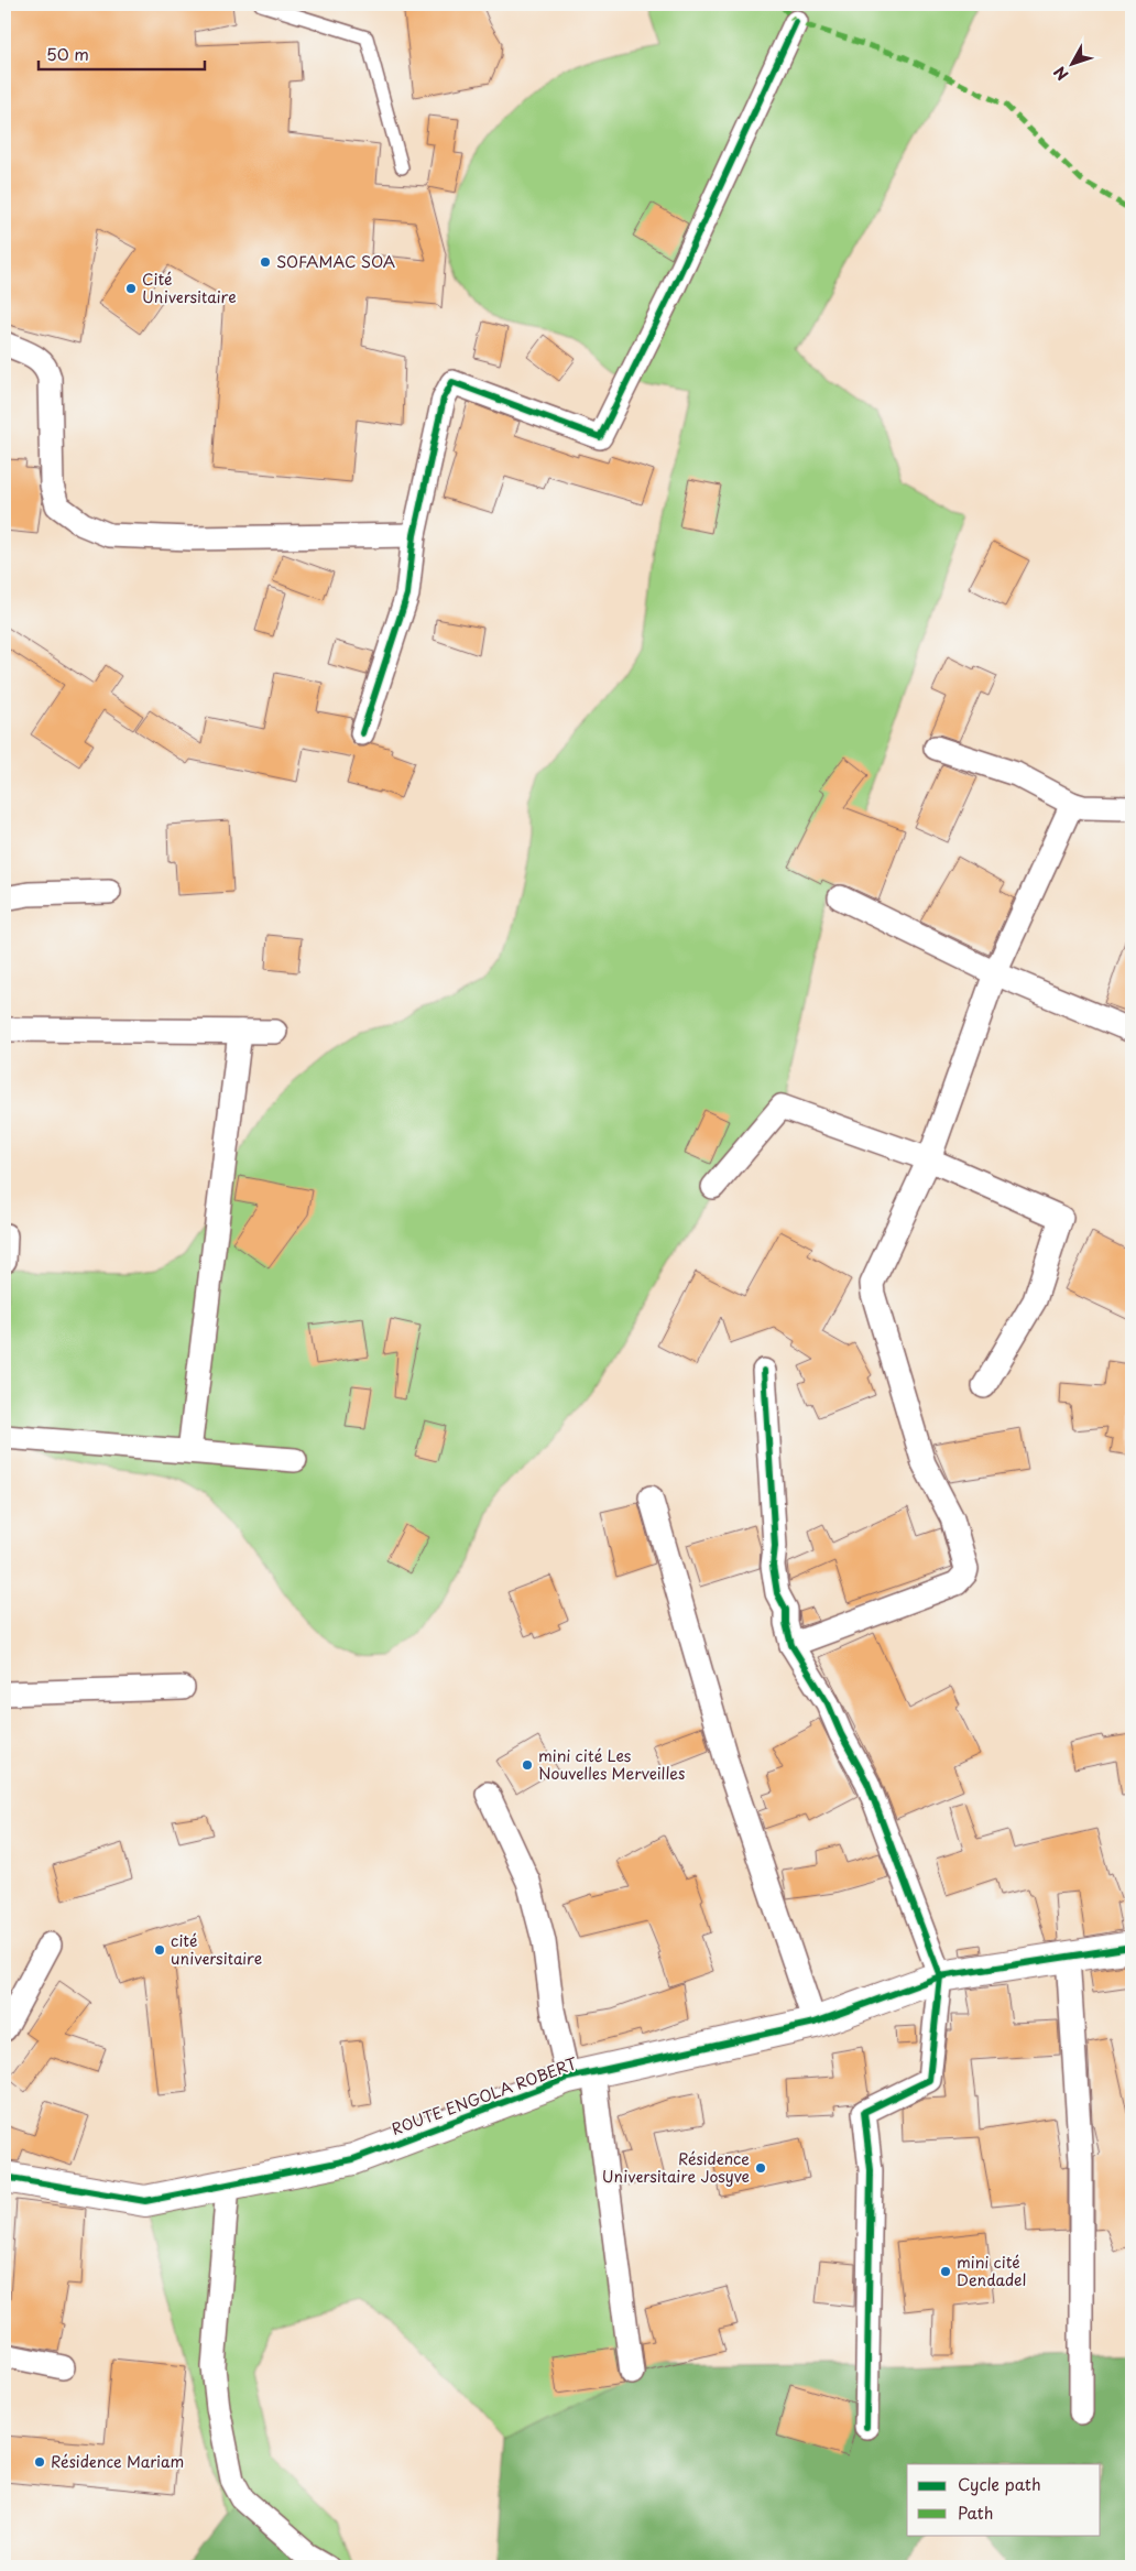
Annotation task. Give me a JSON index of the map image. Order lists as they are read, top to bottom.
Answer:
{
  "streets": {
    "street": ["ROUTE ENGOLA ROBERT"]
  },
  "places": [
    "SOFAMAC SOA",
    "Cité Universitaire",
    "mini cité Les Nouvelles Merveilles",
    "cité universitaire",
    "Résidence Universitaire Josyve",
    "mini cité Dendadel",
    "Résidence Mariam"
  ],
  "legend": ["Cycle path", "Path"],
  "scale_bar": "50 m",
  "north": "bottom left"
}
